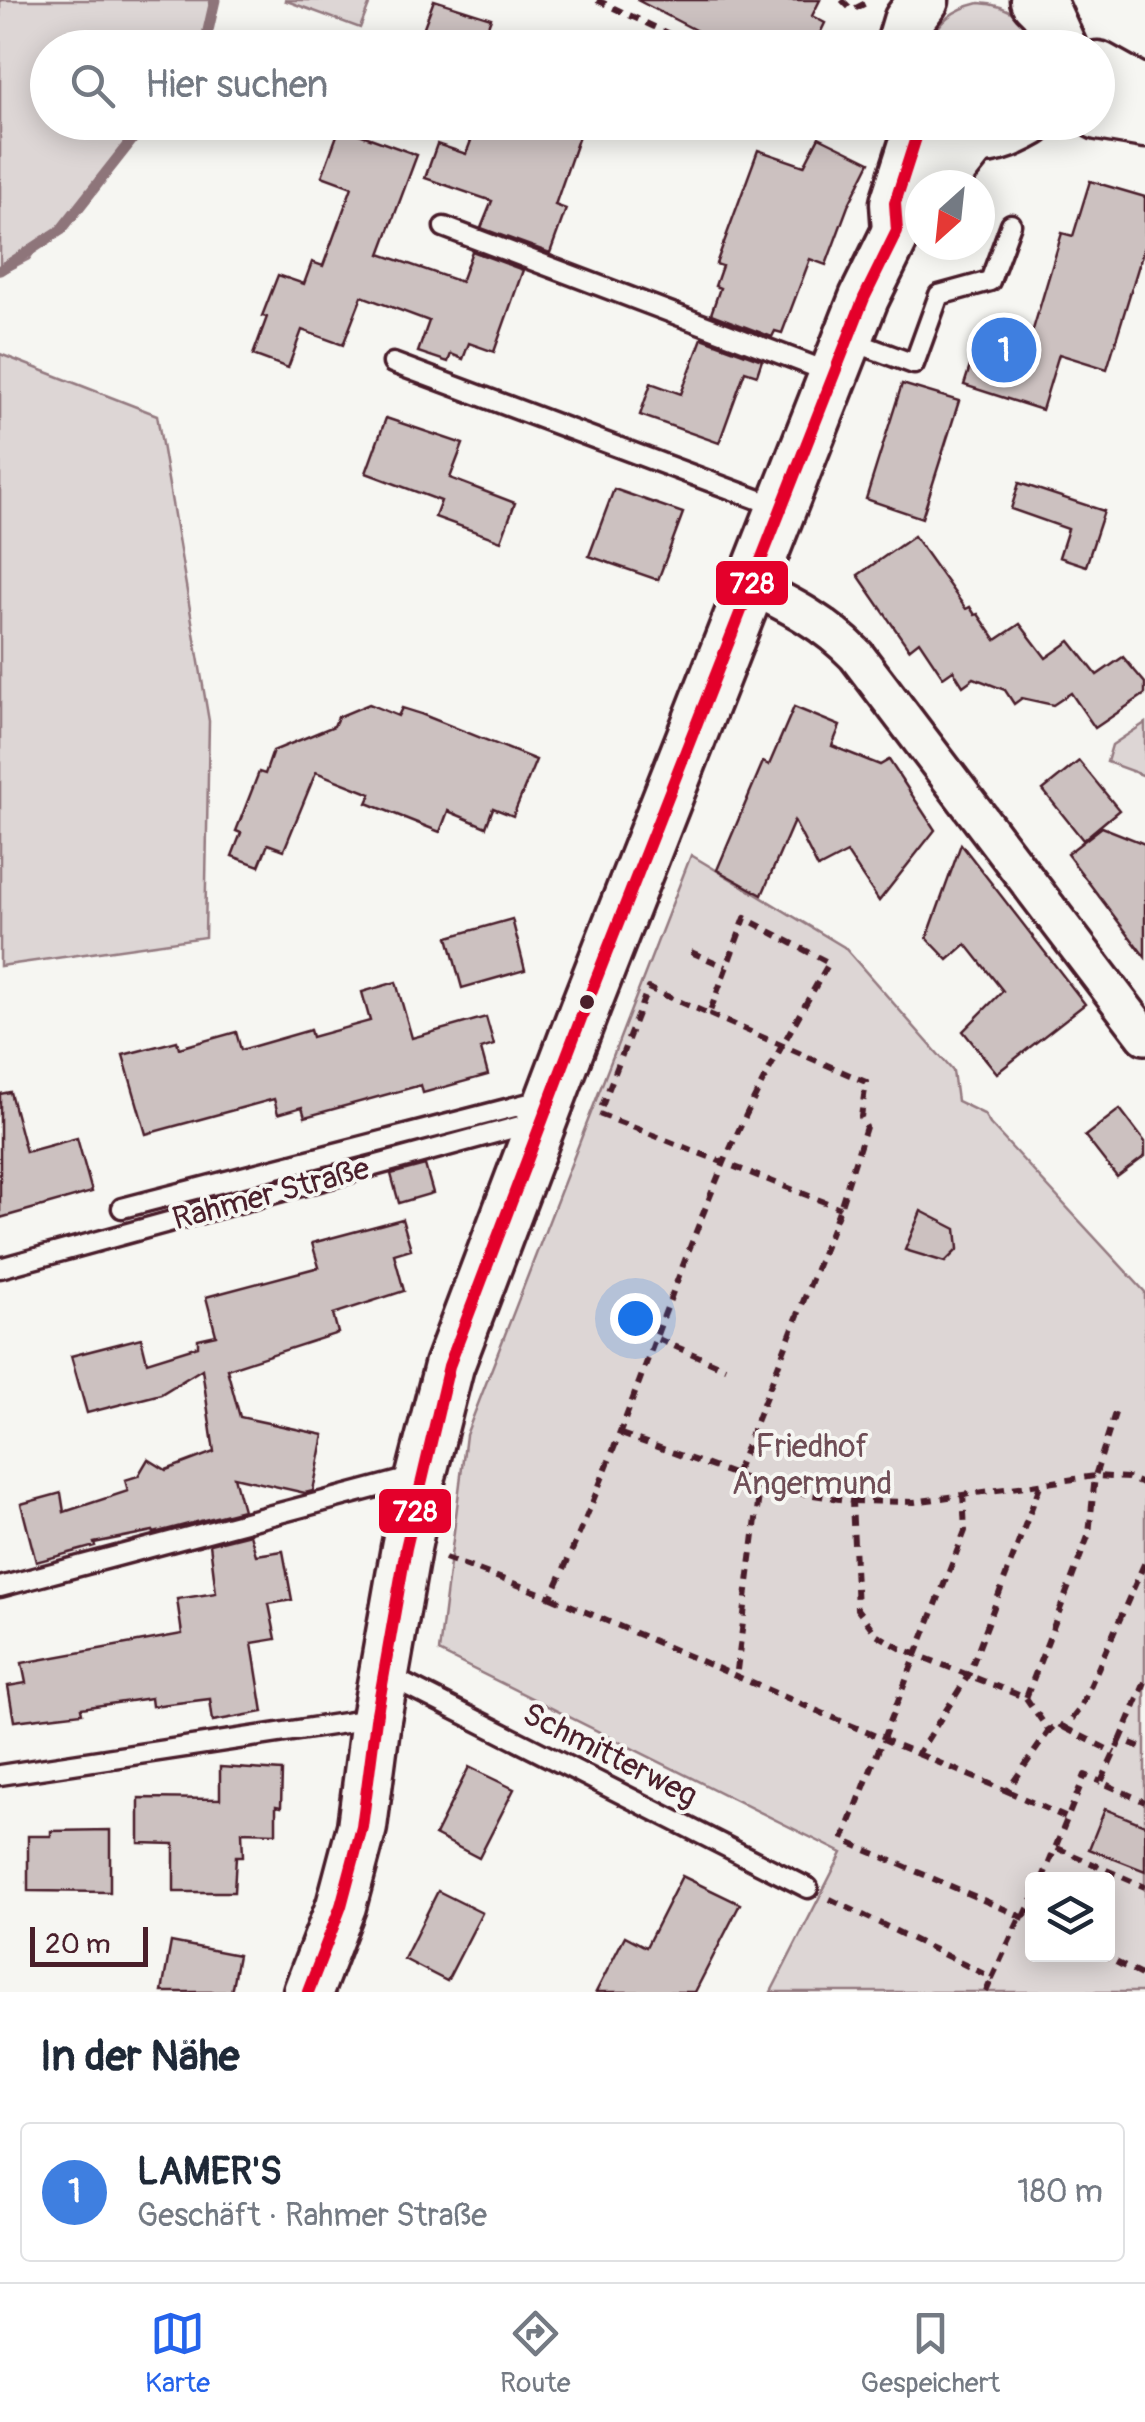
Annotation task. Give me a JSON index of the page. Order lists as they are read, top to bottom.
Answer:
{
  "streets": {
    "lane": ["Rahmer Straße", "Schmitterweg"]
  },
  "parks": ["Friedhof Angermund"],
  "lines": ["transit line 728"],
  "scale_bar": "20 m",
  "north": "bottom left",
  "page": {
    "search": "Hier suchen",
    "pins": "1",
    "scale": "20 m",
    "heading": "In der Nähe",
    "list": [
      {
        "mark": "1",
        "name": "LAMER'S",
        "note": "Geschäft · Rahmer Straße",
        "value": "180 m"
      }
    ],
    "nav": ["Karte", "Route", "Gespeichert"]
  }
}
